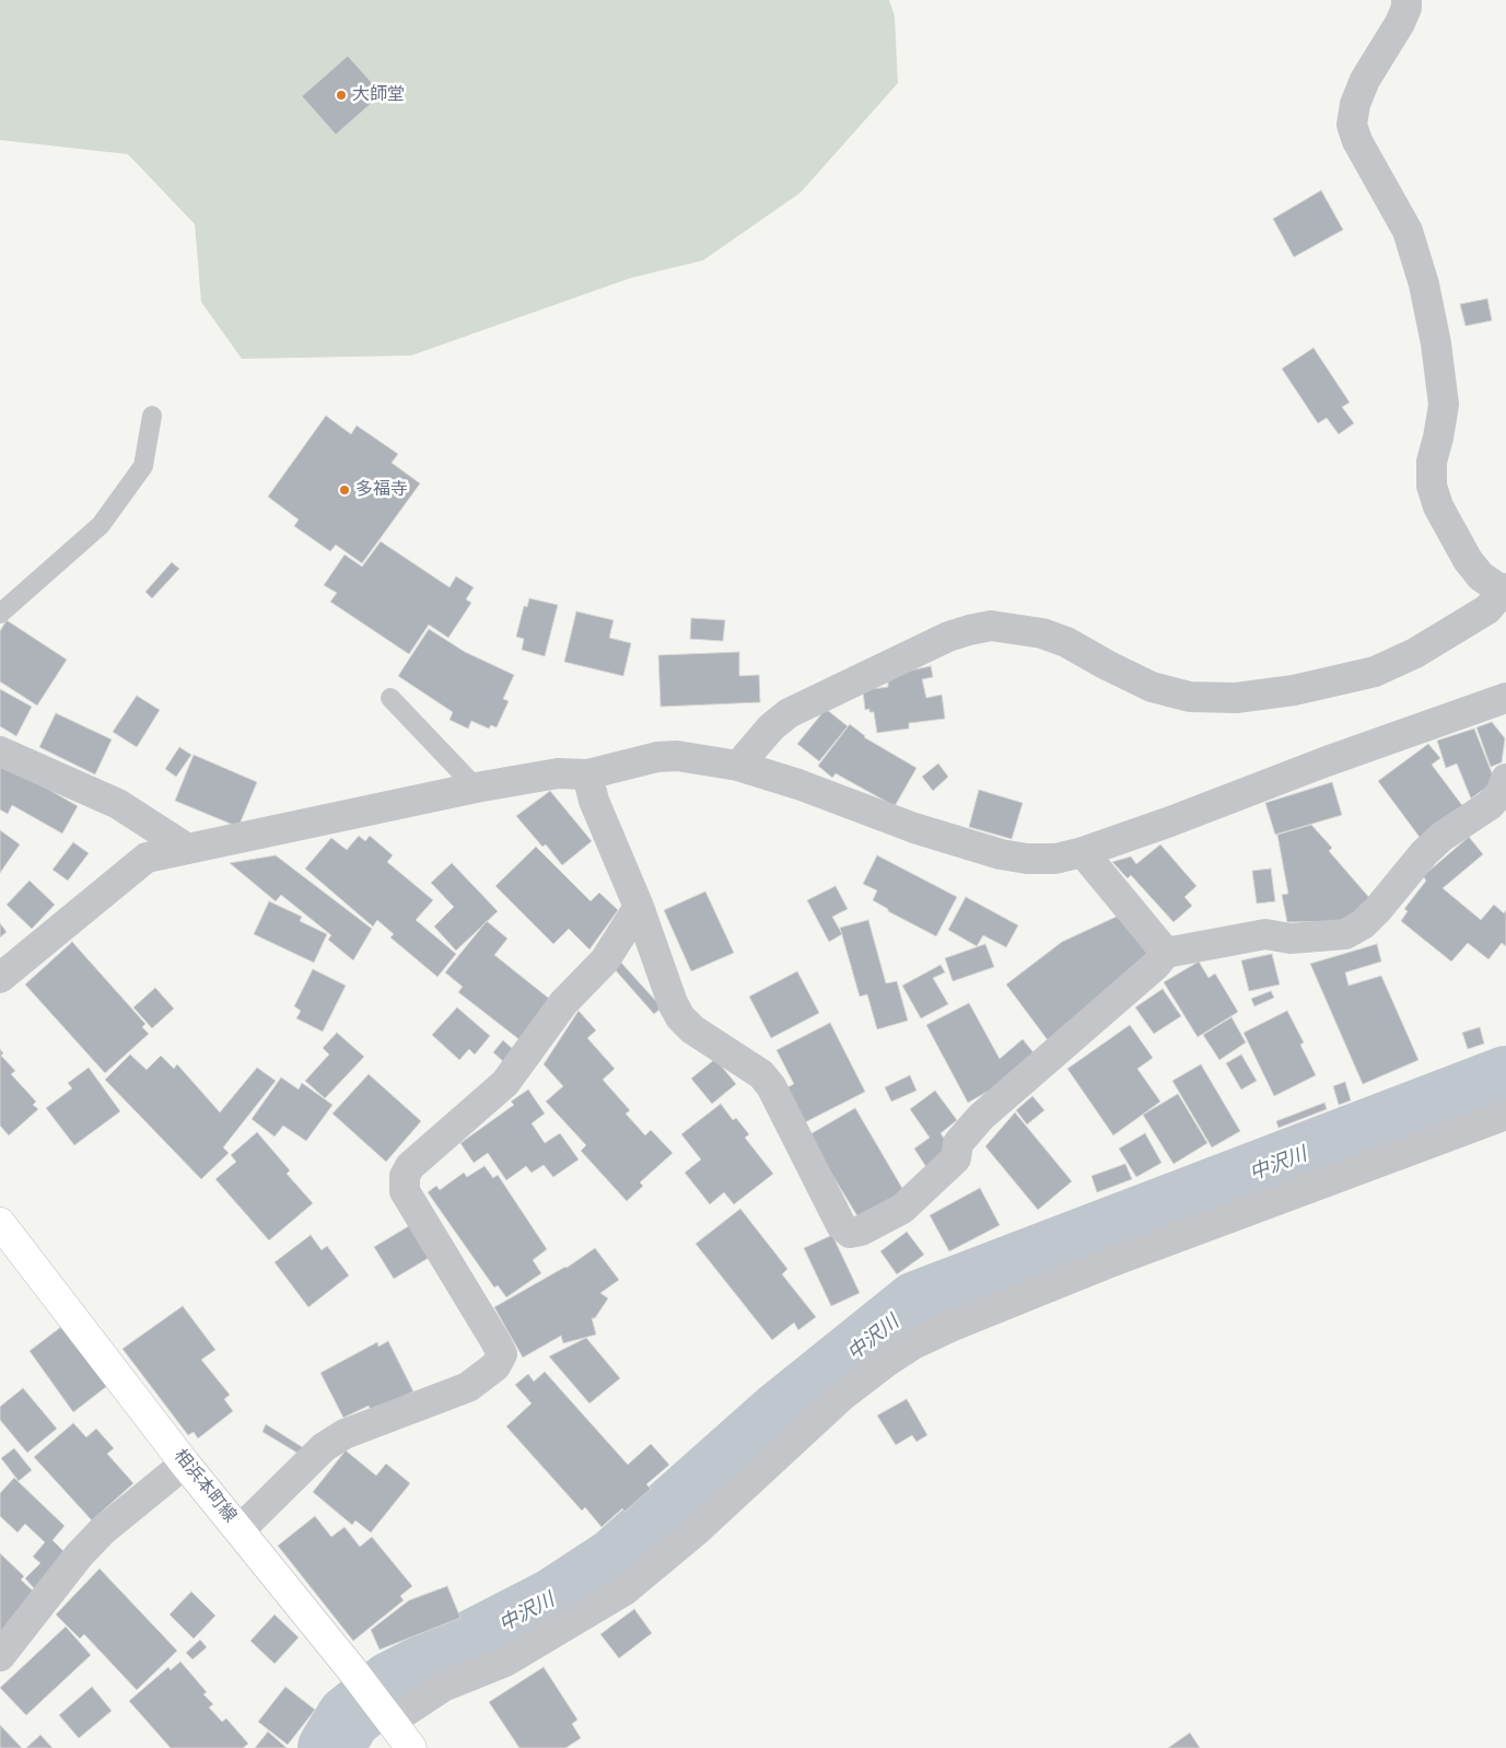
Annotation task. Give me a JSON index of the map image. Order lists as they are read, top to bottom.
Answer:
{
  "streets": {
    "main road": ["相浜本町線"]
  },
  "water": ["中沢川"],
  "places": ["大師堂", "多福寺"]
}
